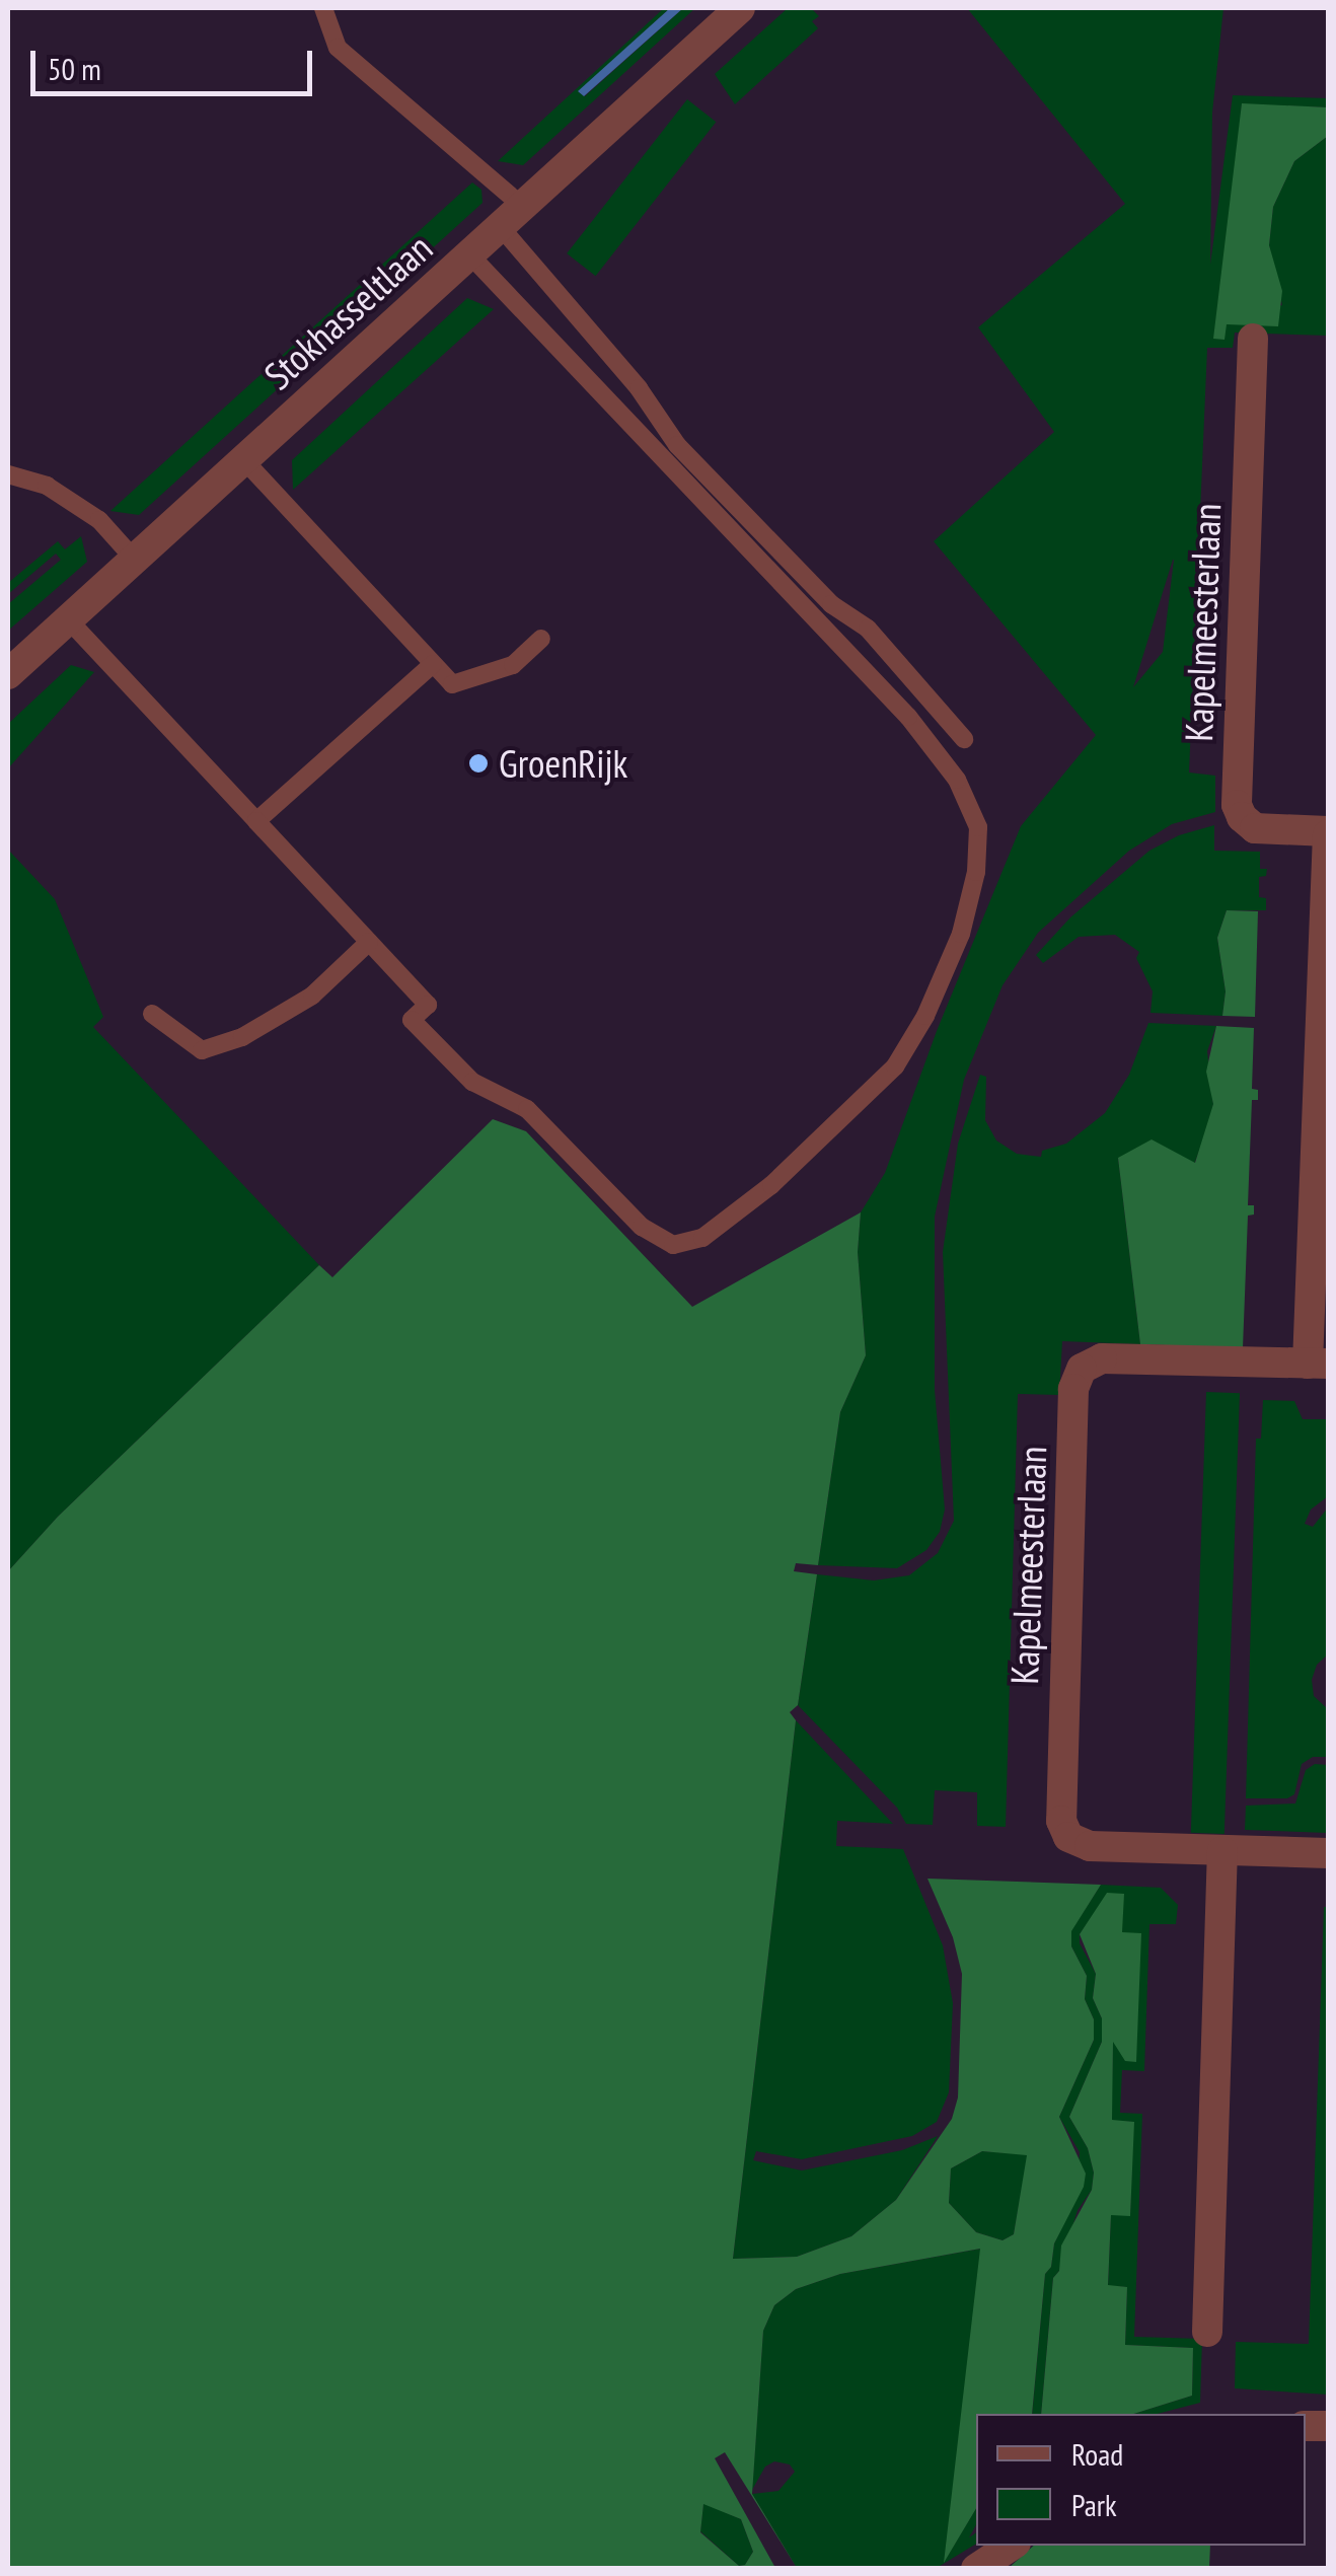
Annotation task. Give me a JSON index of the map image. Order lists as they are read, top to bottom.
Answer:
{
  "streets": {
    "street": ["Stokhasseltlaan", "Kapelmeesterlaan"]
  },
  "places": ["GroenRijk"],
  "legend": ["Road", "Park"],
  "scale_bar": "50 m"
}
